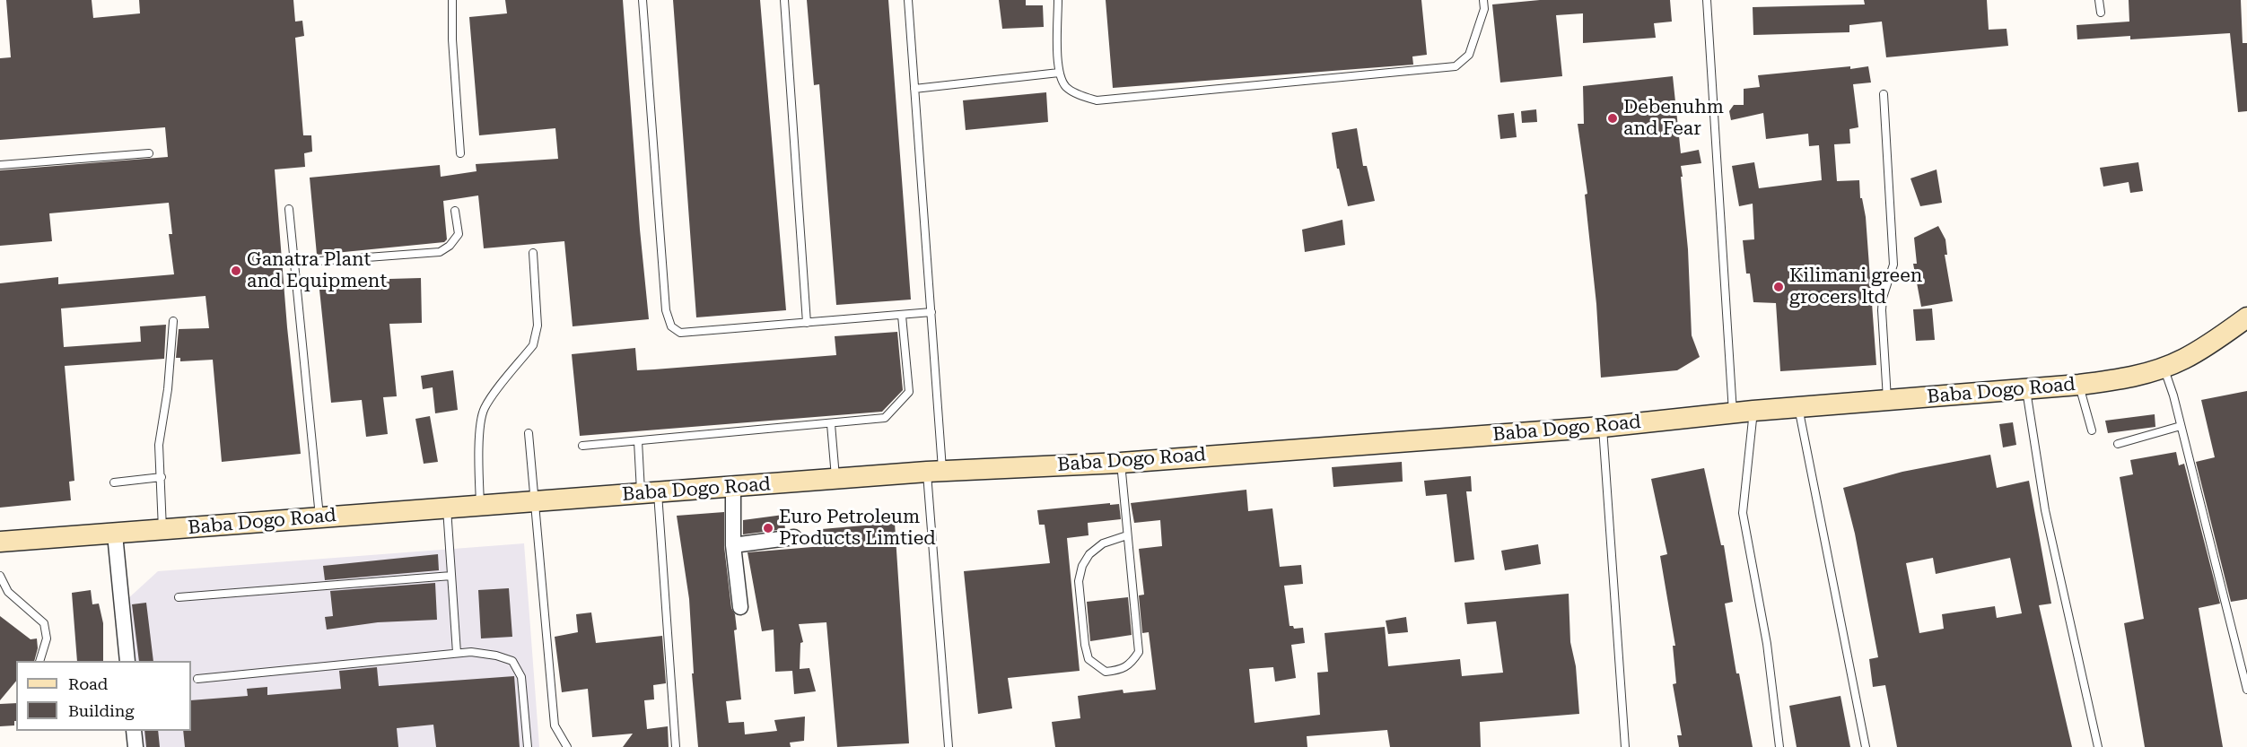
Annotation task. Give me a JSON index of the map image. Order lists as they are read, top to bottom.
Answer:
{
  "streets": {
    "street": ["Baba Dogo Road"]
  },
  "places": [
    "Debenuhm and Fear",
    "Ganatra Plant and Equipment",
    "Kilimani green grocers ltd",
    "Euro Petroleum Products Limtied"
  ],
  "legend": ["Road", "Building"]
}
